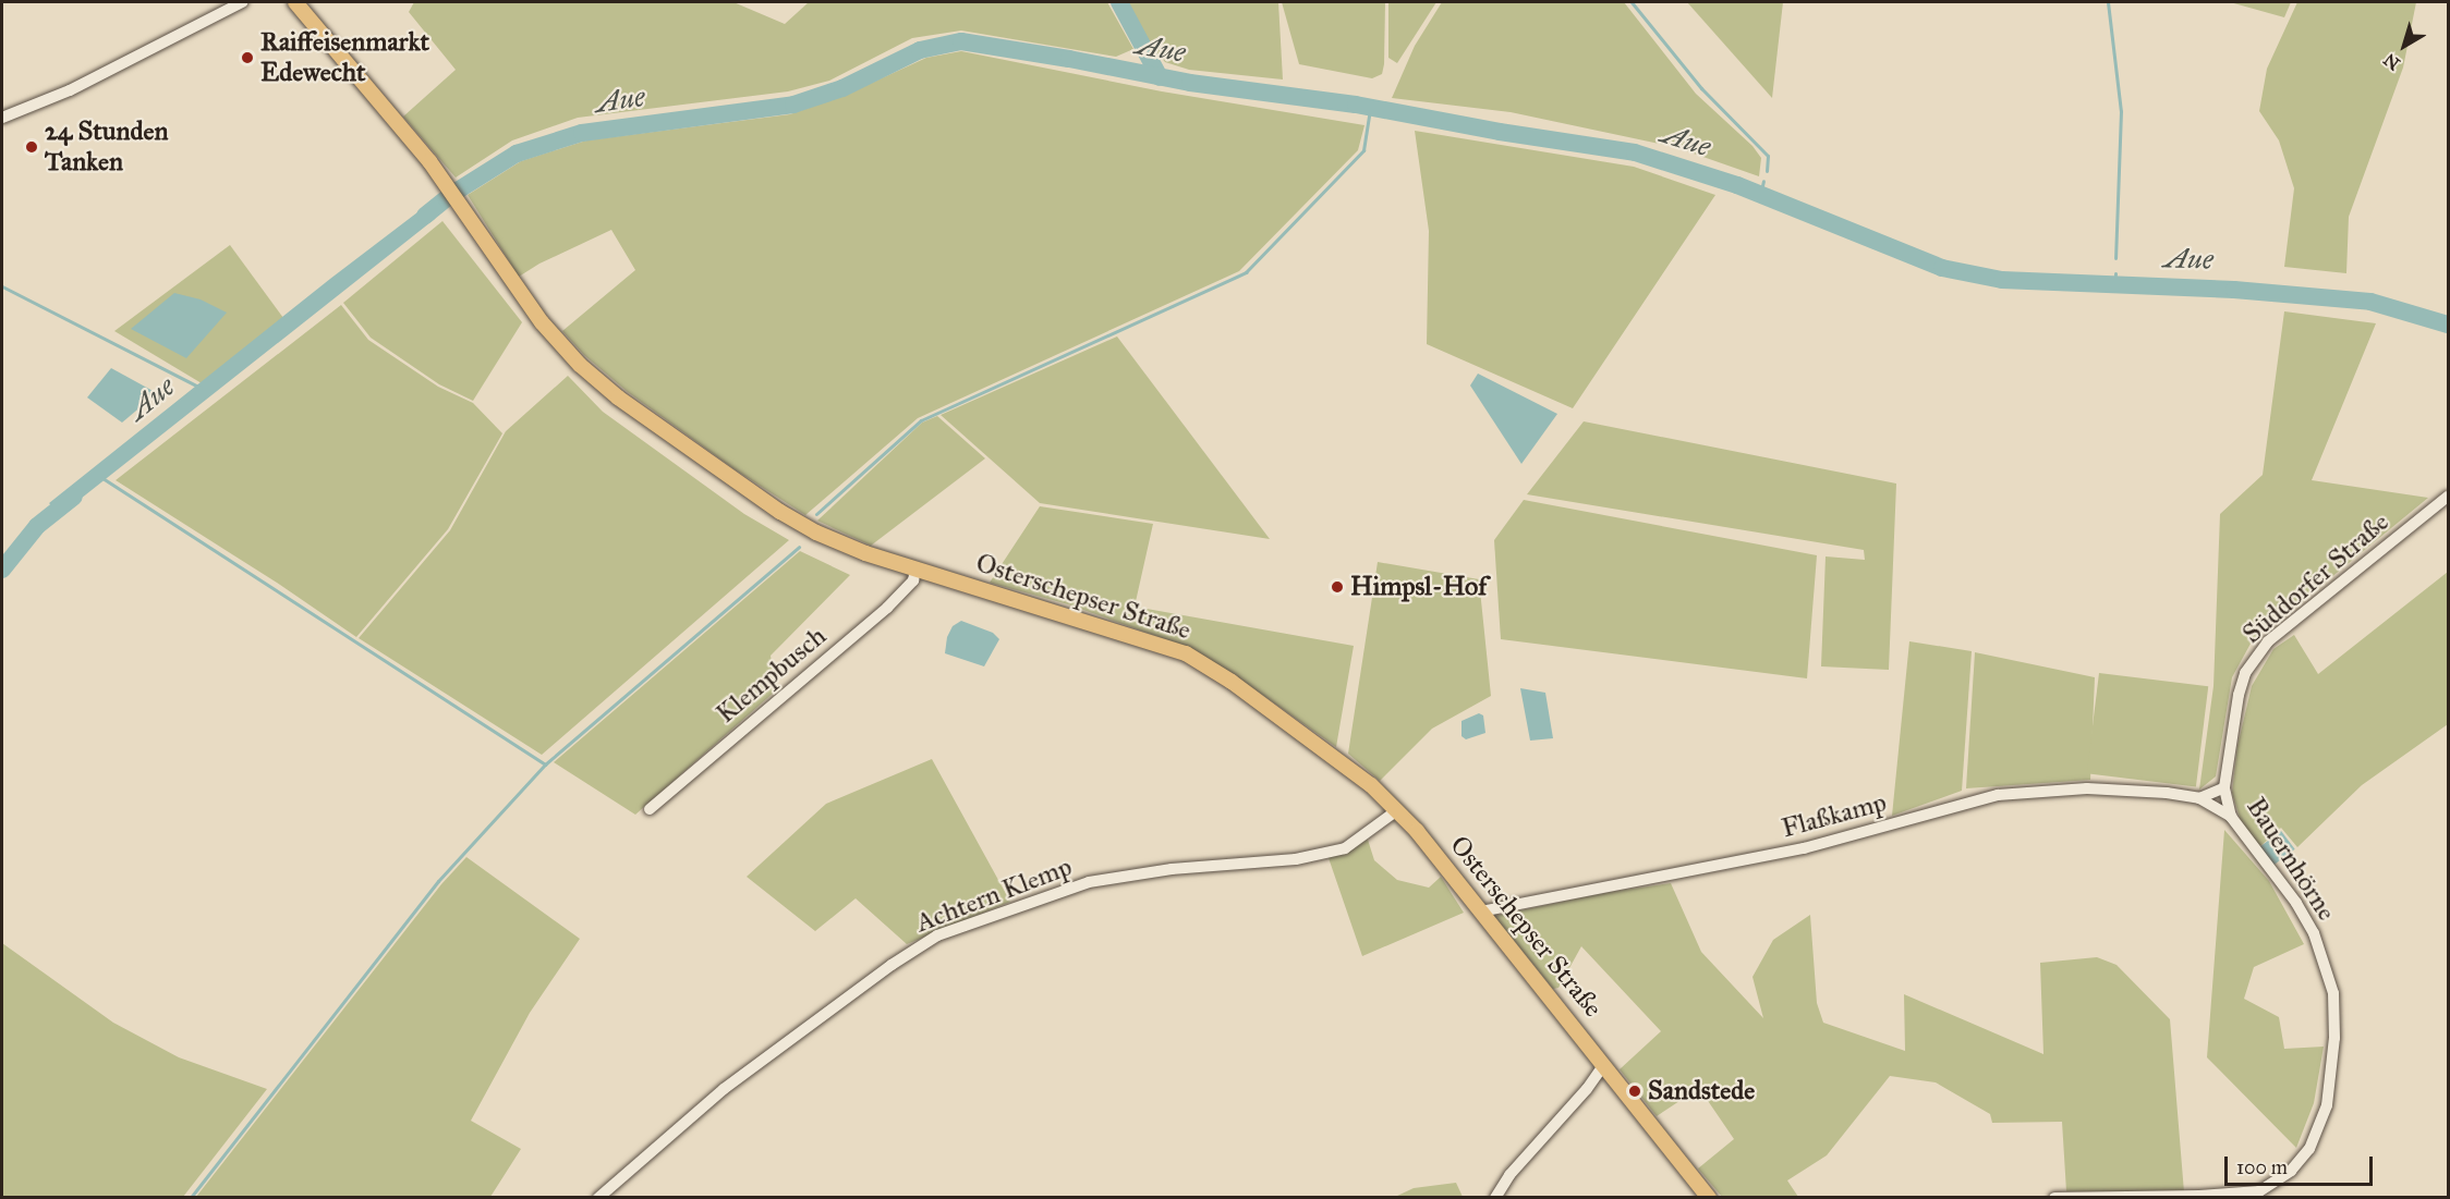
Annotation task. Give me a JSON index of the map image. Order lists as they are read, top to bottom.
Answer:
{
  "streets": {
    "main road": ["Osterschepser Straße"],
    "street": [
      "Süddorfer Straße",
      "Klempbusch",
      "Flaßkamp",
      "Bauernhörne",
      "Achtern Klemp"
    ]
  },
  "crossings": [
    ["Süddorfer Straße", "Bauernhörne"],
    ["Osterschepser Straße", "Klempbusch"],
    ["Osterschepser Straße", "Flaßkamp"],
    ["Osterschepser Straße", "Achtern Klemp"],
    ["Flaßkamp", "Bauernhörne"]
  ],
  "water": ["Aue"],
  "places": [
    "Raiffeisenmarkt Edewecht",
    "24 Stunden Tanken",
    "Himpsl-Hof",
    "Sandstede"
  ],
  "scale_bar": "100 m",
  "north": "bottom left"
}
